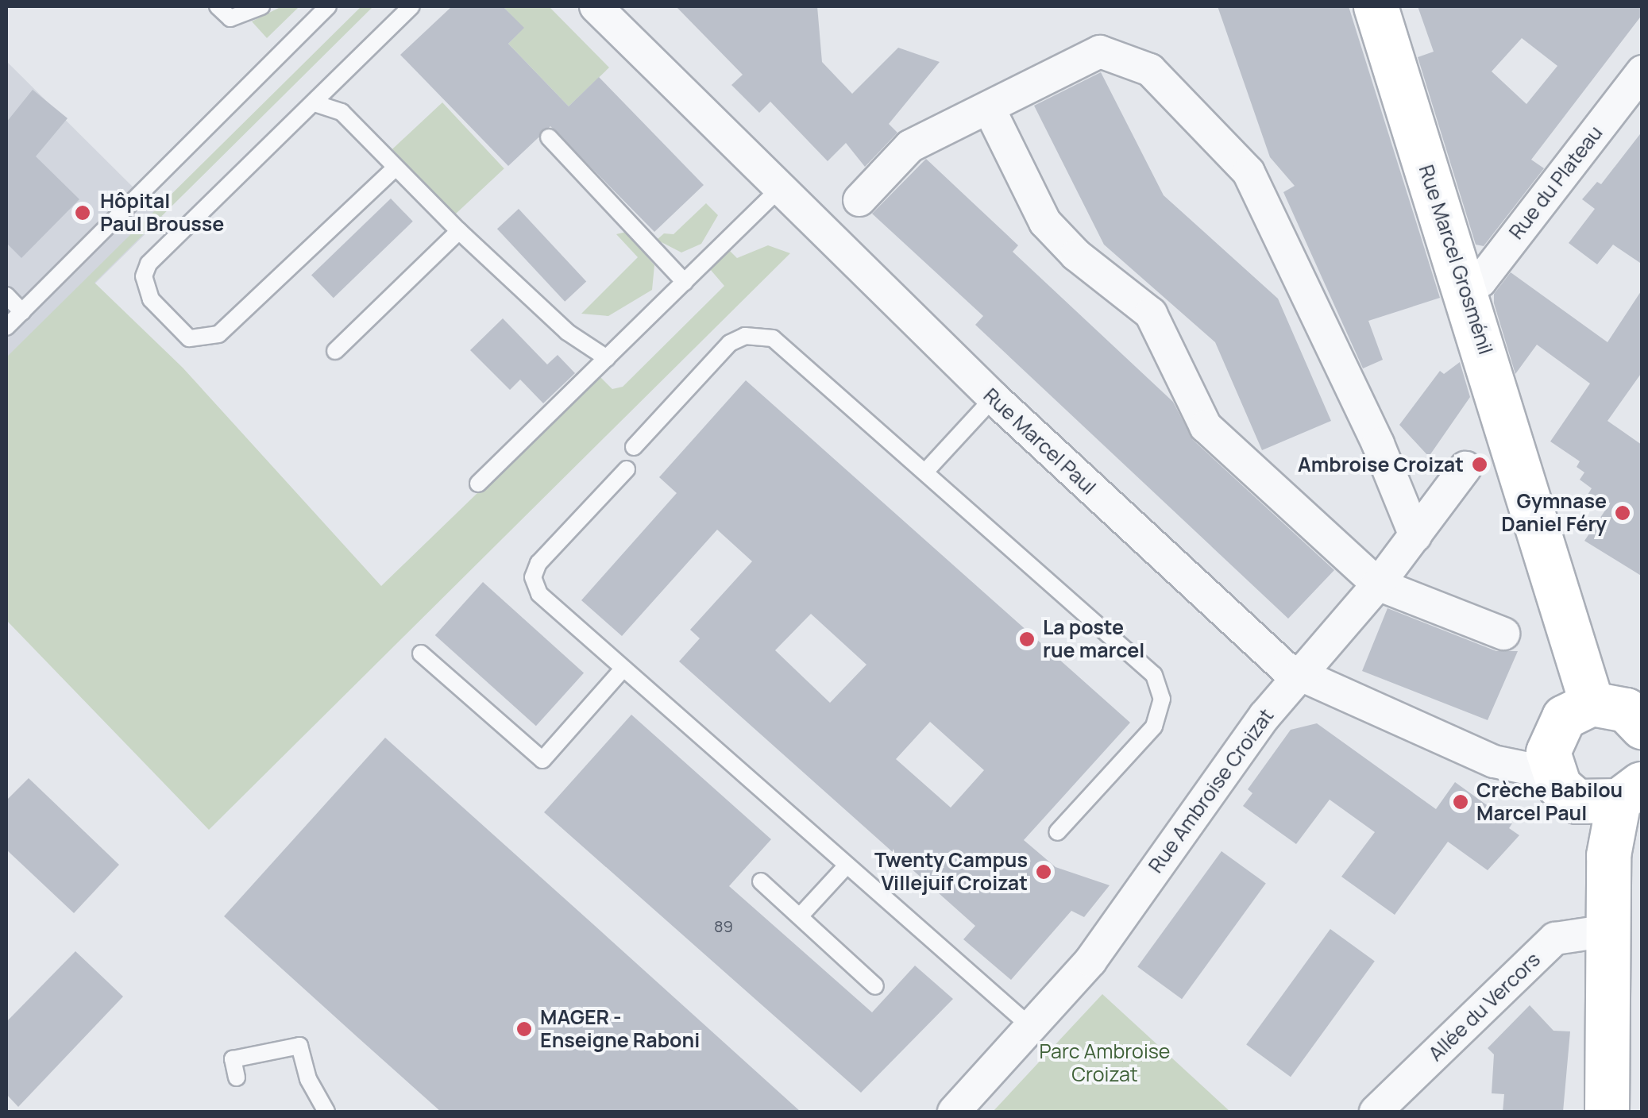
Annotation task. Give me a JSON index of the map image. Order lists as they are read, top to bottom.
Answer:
{
  "streets": {
    "street": [
      "Rue du Plateau",
      "Rue Marcel Grosménil",
      "Rue Marcel Paul",
      "Rue Ambroise Croizat",
      "Allée du Vercors"
    ]
  },
  "crossings": [
    ["Rue du Plateau", "Rue Marcel Grosménil"],
    ["Rue Marcel Paul", "Rue Ambroise Croizat"]
  ],
  "parks": ["Parc Ambroise Croizat"],
  "places": [
    "Hôpital Paul Brousse",
    "Ambroise Croizat",
    "Gymnase Daniel Féry",
    "La poste rue marcel",
    "Crèche Babilou Marcel Paul",
    "Twenty Campus Villejuif Croizat",
    "MAGER - Enseigne Raboni"
  ],
  "house_numbers": ["89"]
}
